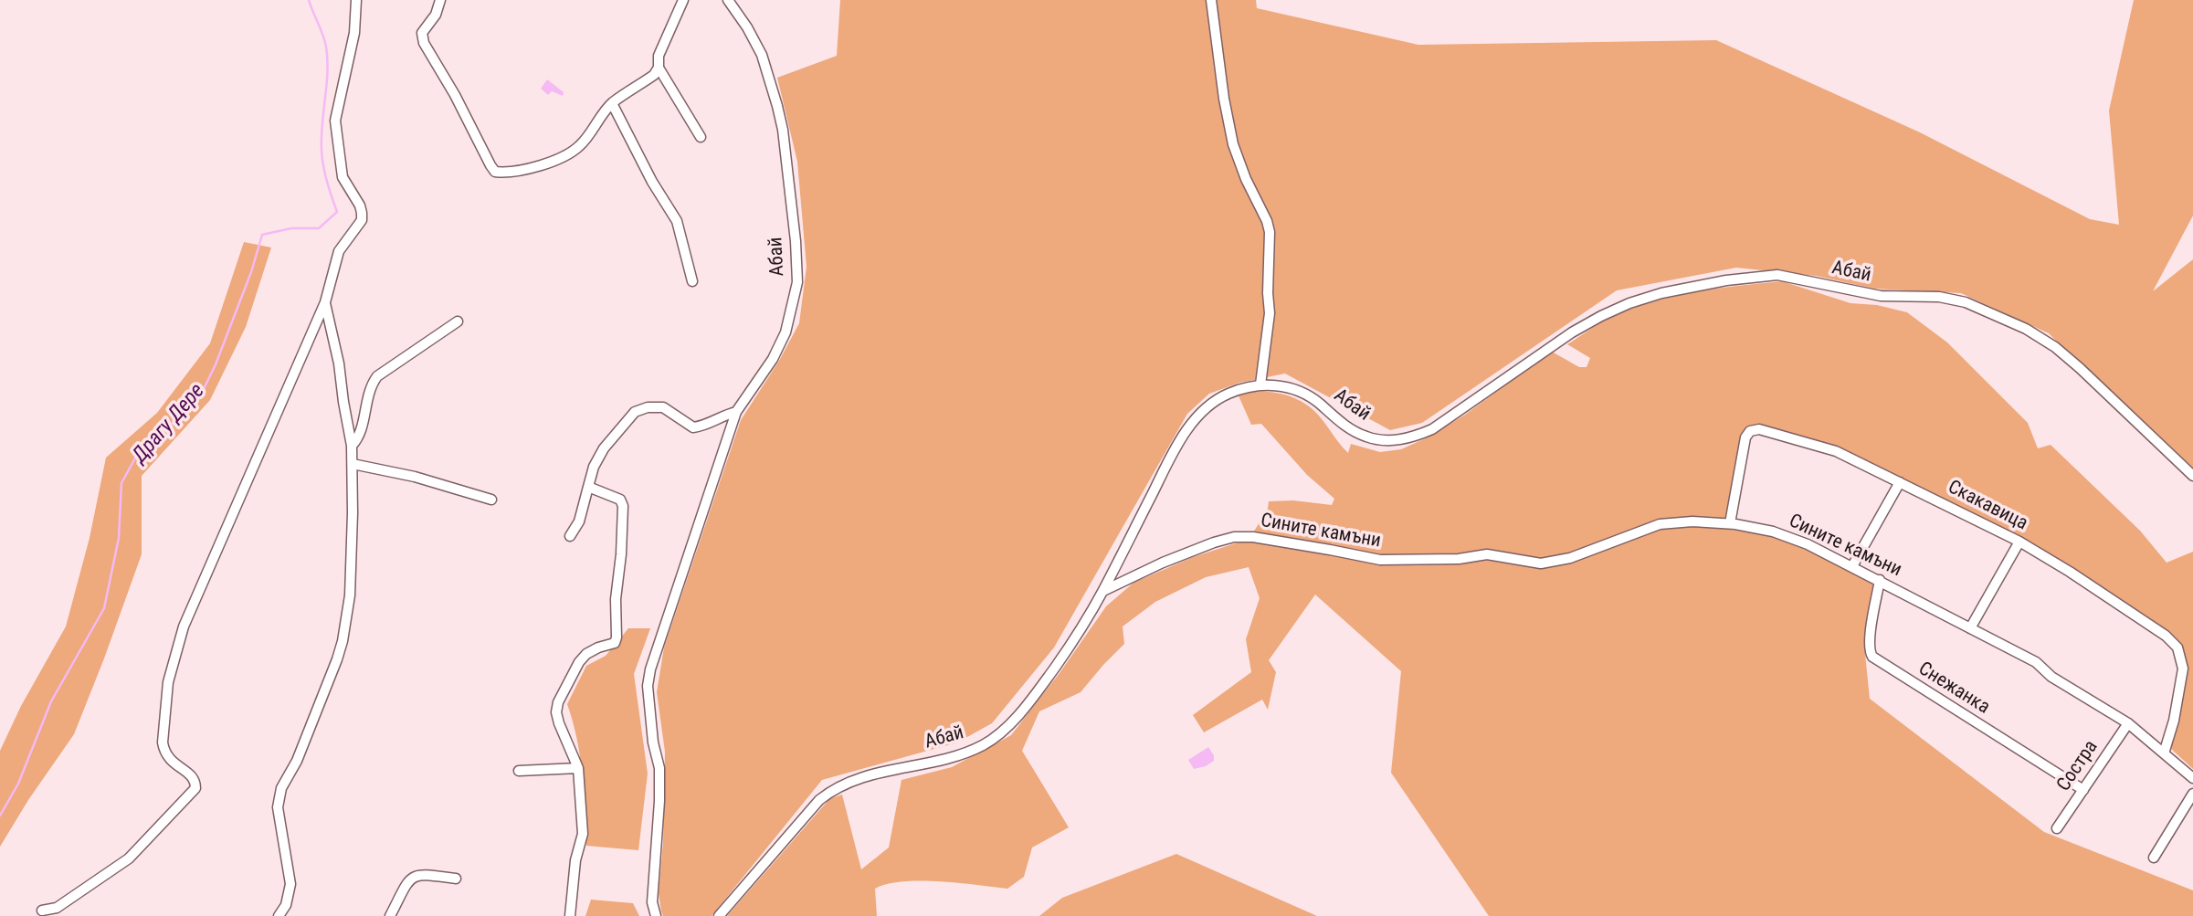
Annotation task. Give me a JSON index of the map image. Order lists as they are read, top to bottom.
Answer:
{
  "streets": {
    "street": [
      "Абай",
      "Скакавица",
      "Сините камъни",
      "Снежанка",
      "Состра"
    ]
  },
  "crossings": [
    ["Абай", "Сините камъни"],
    ["Скакавица", "Сините камъни"],
    ["Сините камъни", "Снежанка"],
    ["Сините камъни", "Состра"],
    ["Снежанка", "Состра"]
  ],
  "water": ["Драгу Дере"]
}
